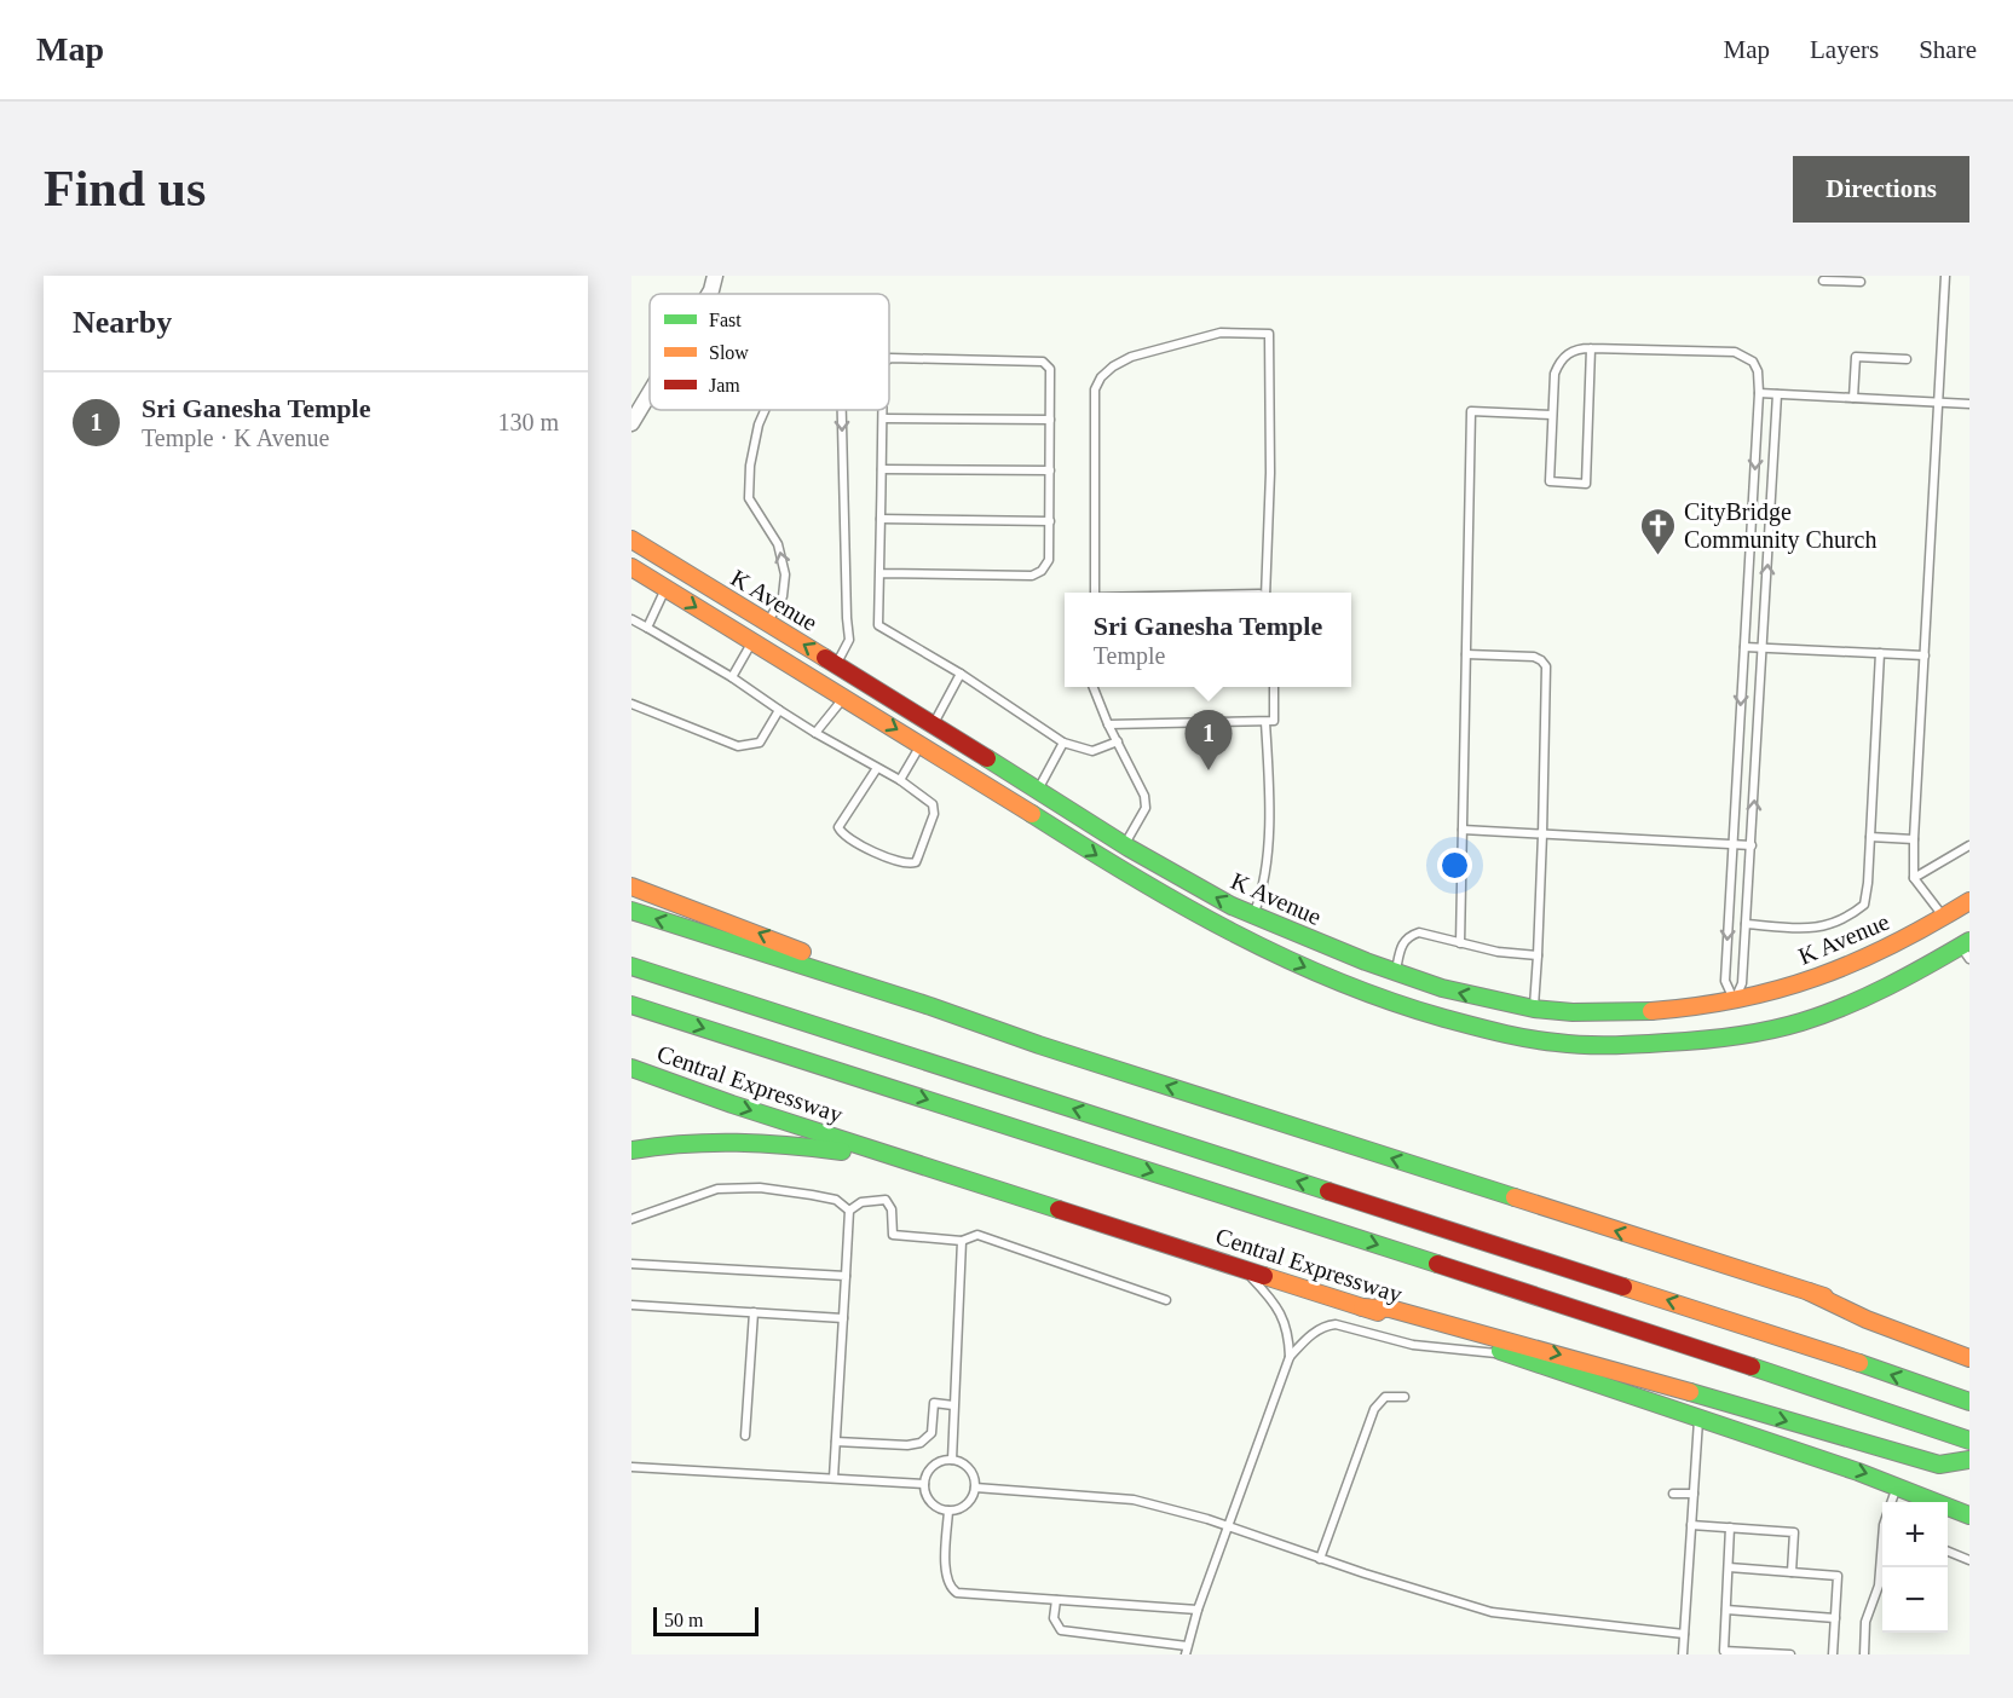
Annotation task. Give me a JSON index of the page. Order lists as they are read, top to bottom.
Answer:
{
  "streets": {
    "main road": ["K Avenue", "Central Expressway"]
  },
  "places": {
    "church": ["CityBridge Community Church"]
  },
  "legend": ["Fast", "Slow", "Jam"],
  "scale_bar": "50 m",
  "page": {
    "header": "Map",
    "nav": ["Map", "Layers", "Share"],
    "buttons": "Directions",
    "title": "Find us",
    "heading": "Nearby",
    "list": [
      {
        "mark": "1",
        "name": "Sri Ganesha Temple",
        "note": "Temple · K Avenue",
        "value": "130 m"
      }
    ],
    "popup": ["Sri Ganesha Temple", "Temple"],
    "pins": "1",
    "map_buttons": ["+", "−"],
    "scale": "50 m"
  }
}
